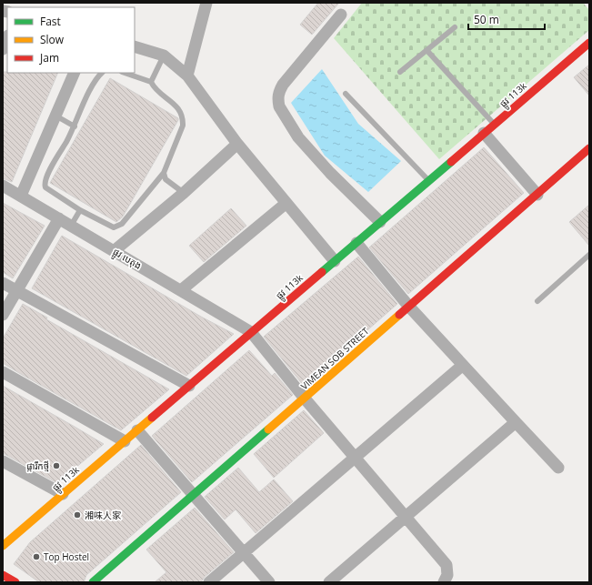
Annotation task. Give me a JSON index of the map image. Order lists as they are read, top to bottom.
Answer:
{
  "streets": {
    "main road": ["ផ្លូវ 113k", "VIMEAN SOB STREET"],
    "street": ["ផ្លូវ បេតុង"]
  },
  "crossings": [
    ["ផ្លូវ 113k", "ផ្លូវ បេតុង"]
  ],
  "places": ["ផ្ការីកថ្មី", "湘味人家", "Top Hostel"],
  "legend": ["Fast", "Slow", "Jam"],
  "scale_bar": "50 m"
}
